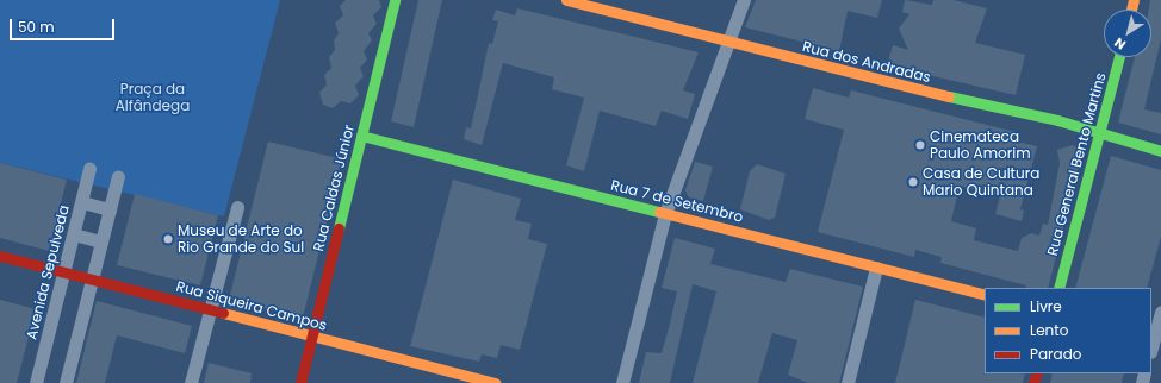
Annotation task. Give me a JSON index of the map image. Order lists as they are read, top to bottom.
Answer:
{
  "streets": {
    "street": [
      "Rua dos Andradas",
      "Rua General Bento Martins",
      "Rua Caldas Júnior",
      "Rua 7 de Setembro",
      "Avenida Sepulveda",
      "Rua Siqueira Campos"
    ]
  },
  "crossings": [
    ["Rua dos Andradas", "Rua General Bento Martins"],
    ["Rua Caldas Júnior", "Rua 7 de Setembro"],
    ["Rua Caldas Júnior", "Rua Siqueira Campos"],
    ["Avenida Sepulveda", "Rua Siqueira Campos"]
  ],
  "parks": ["Praça da Alfândega"],
  "places": ["Cinemateca Paulo Amorim", "Casa de Cultura Mario Quintana", "Museu de Arte do Rio Grande do Sul"],
  "legend": ["Livre", "Lento", "Parado"],
  "scale_bar": "50 m",
  "north": "bottom left"
}
